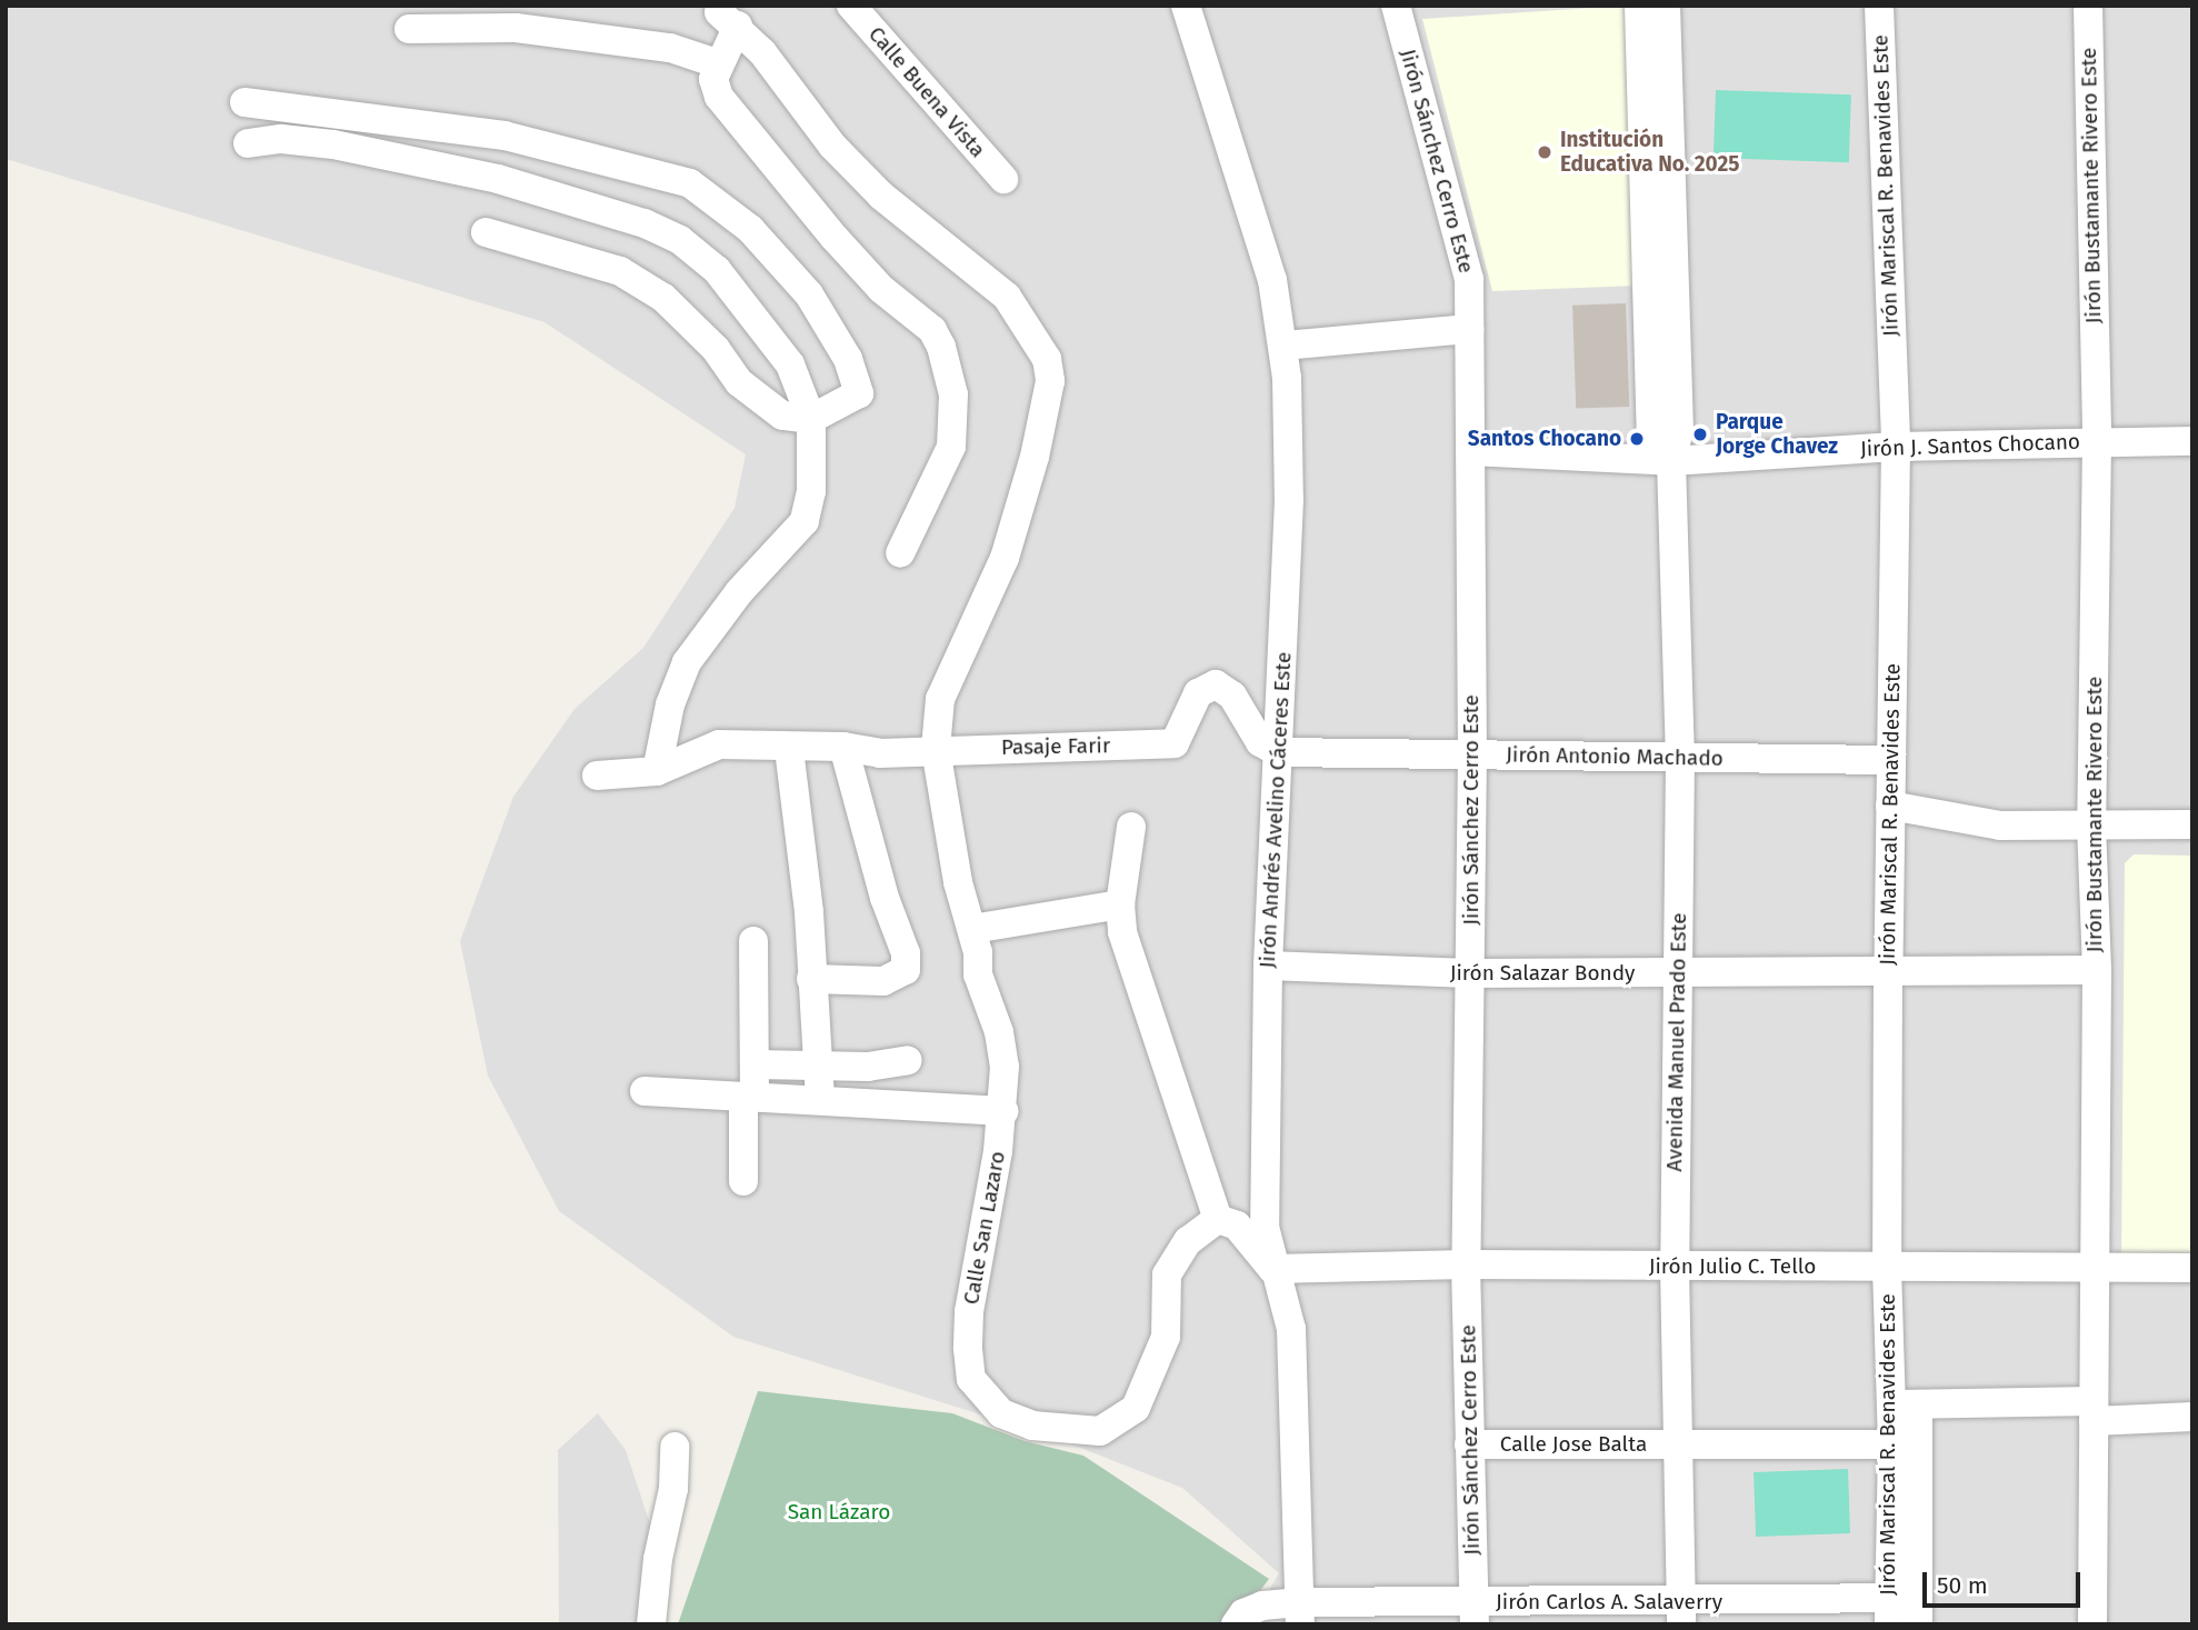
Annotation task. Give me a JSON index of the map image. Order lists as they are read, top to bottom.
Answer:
{
  "streets": {
    "street": [
      "Calle Buena Vista",
      "Jirón Sánchez Cerro Este",
      "Jirón Mariscal R. Benavides Este",
      "Jirón Bustamante Rivero Este",
      "Jirón J. Santos Chocano",
      "Pasaje Farir",
      "Jirón Antonio Machado",
      "Jirón Andrés Avelino Cáceres Este",
      "Jirón Salazar Bondy",
      "Avenida Manuel Prado Este",
      "Calle San Lazaro",
      "Jirón Julio C. Tello",
      "Calle Jose Balta",
      "Jirón Carlos A. Salaverry"
    ]
  },
  "crossings": [
    ["Jirón Sánchez Cerro Este", "Jirón J. Santos Chocano"],
    ["Jirón Sánchez Cerro Este", "Jirón Antonio Machado"],
    ["Jirón Sánchez Cerro Este", "Jirón Salazar Bondy"],
    ["Jirón Sánchez Cerro Este", "Jirón Julio C. Tello"],
    ["Jirón Sánchez Cerro Este", "Calle Jose Balta"],
    ["Jirón Sánchez Cerro Este", "Jirón Carlos A. Salaverry"],
    ["Jirón Mariscal R. Benavides Este", "Jirón J. Santos Chocano"],
    ["Jirón Mariscal R. Benavides Este", "Jirón Antonio Machado"],
    ["Jirón Mariscal R. Benavides Este", "Jirón Salazar Bondy"],
    ["Jirón Mariscal R. Benavides Este", "Jirón Julio C. Tello"],
    ["Jirón Mariscal R. Benavides Este", "Calle Jose Balta"],
    ["Jirón Mariscal R. Benavides Este", "Jirón Carlos A. Salaverry"],
    ["Jirón Bustamante Rivero Este", "Jirón J. Santos Chocano"],
    ["Jirón Bustamante Rivero Este", "Jirón Salazar Bondy"],
    ["Jirón Bustamante Rivero Este", "Jirón Julio C. Tello"],
    ["Jirón J. Santos Chocano", "Avenida Manuel Prado Este"],
    ["Pasaje Farir", "Jirón Antonio Machado"],
    ["Pasaje Farir", "Jirón Andrés Avelino Cáceres Este"],
    ["Pasaje Farir", "Calle San Lazaro"],
    ["Jirón Antonio Machado", "Jirón Andrés Avelino Cáceres Este"],
    ["Jirón Antonio Machado", "Avenida Manuel Prado Este"],
    ["Jirón Andrés Avelino Cáceres Este", "Jirón Salazar Bondy"],
    ["Jirón Andrés Avelino Cáceres Este", "Jirón Julio C. Tello"],
    ["Jirón Andrés Avelino Cáceres Este", "Jirón Carlos A. Salaverry"],
    ["Jirón Salazar Bondy", "Avenida Manuel Prado Este"],
    ["Avenida Manuel Prado Este", "Jirón Julio C. Tello"],
    ["Avenida Manuel Prado Este", "Calle Jose Balta"],
    ["Avenida Manuel Prado Este", "Jirón Carlos A. Salaverry"]
  ],
  "parks": ["San Lázaro"],
  "places": ["Institución Educativa No. 2025", "Parque Jorge Chavez", "Santos Chocano"],
  "scale_bar": "50 m"
}
